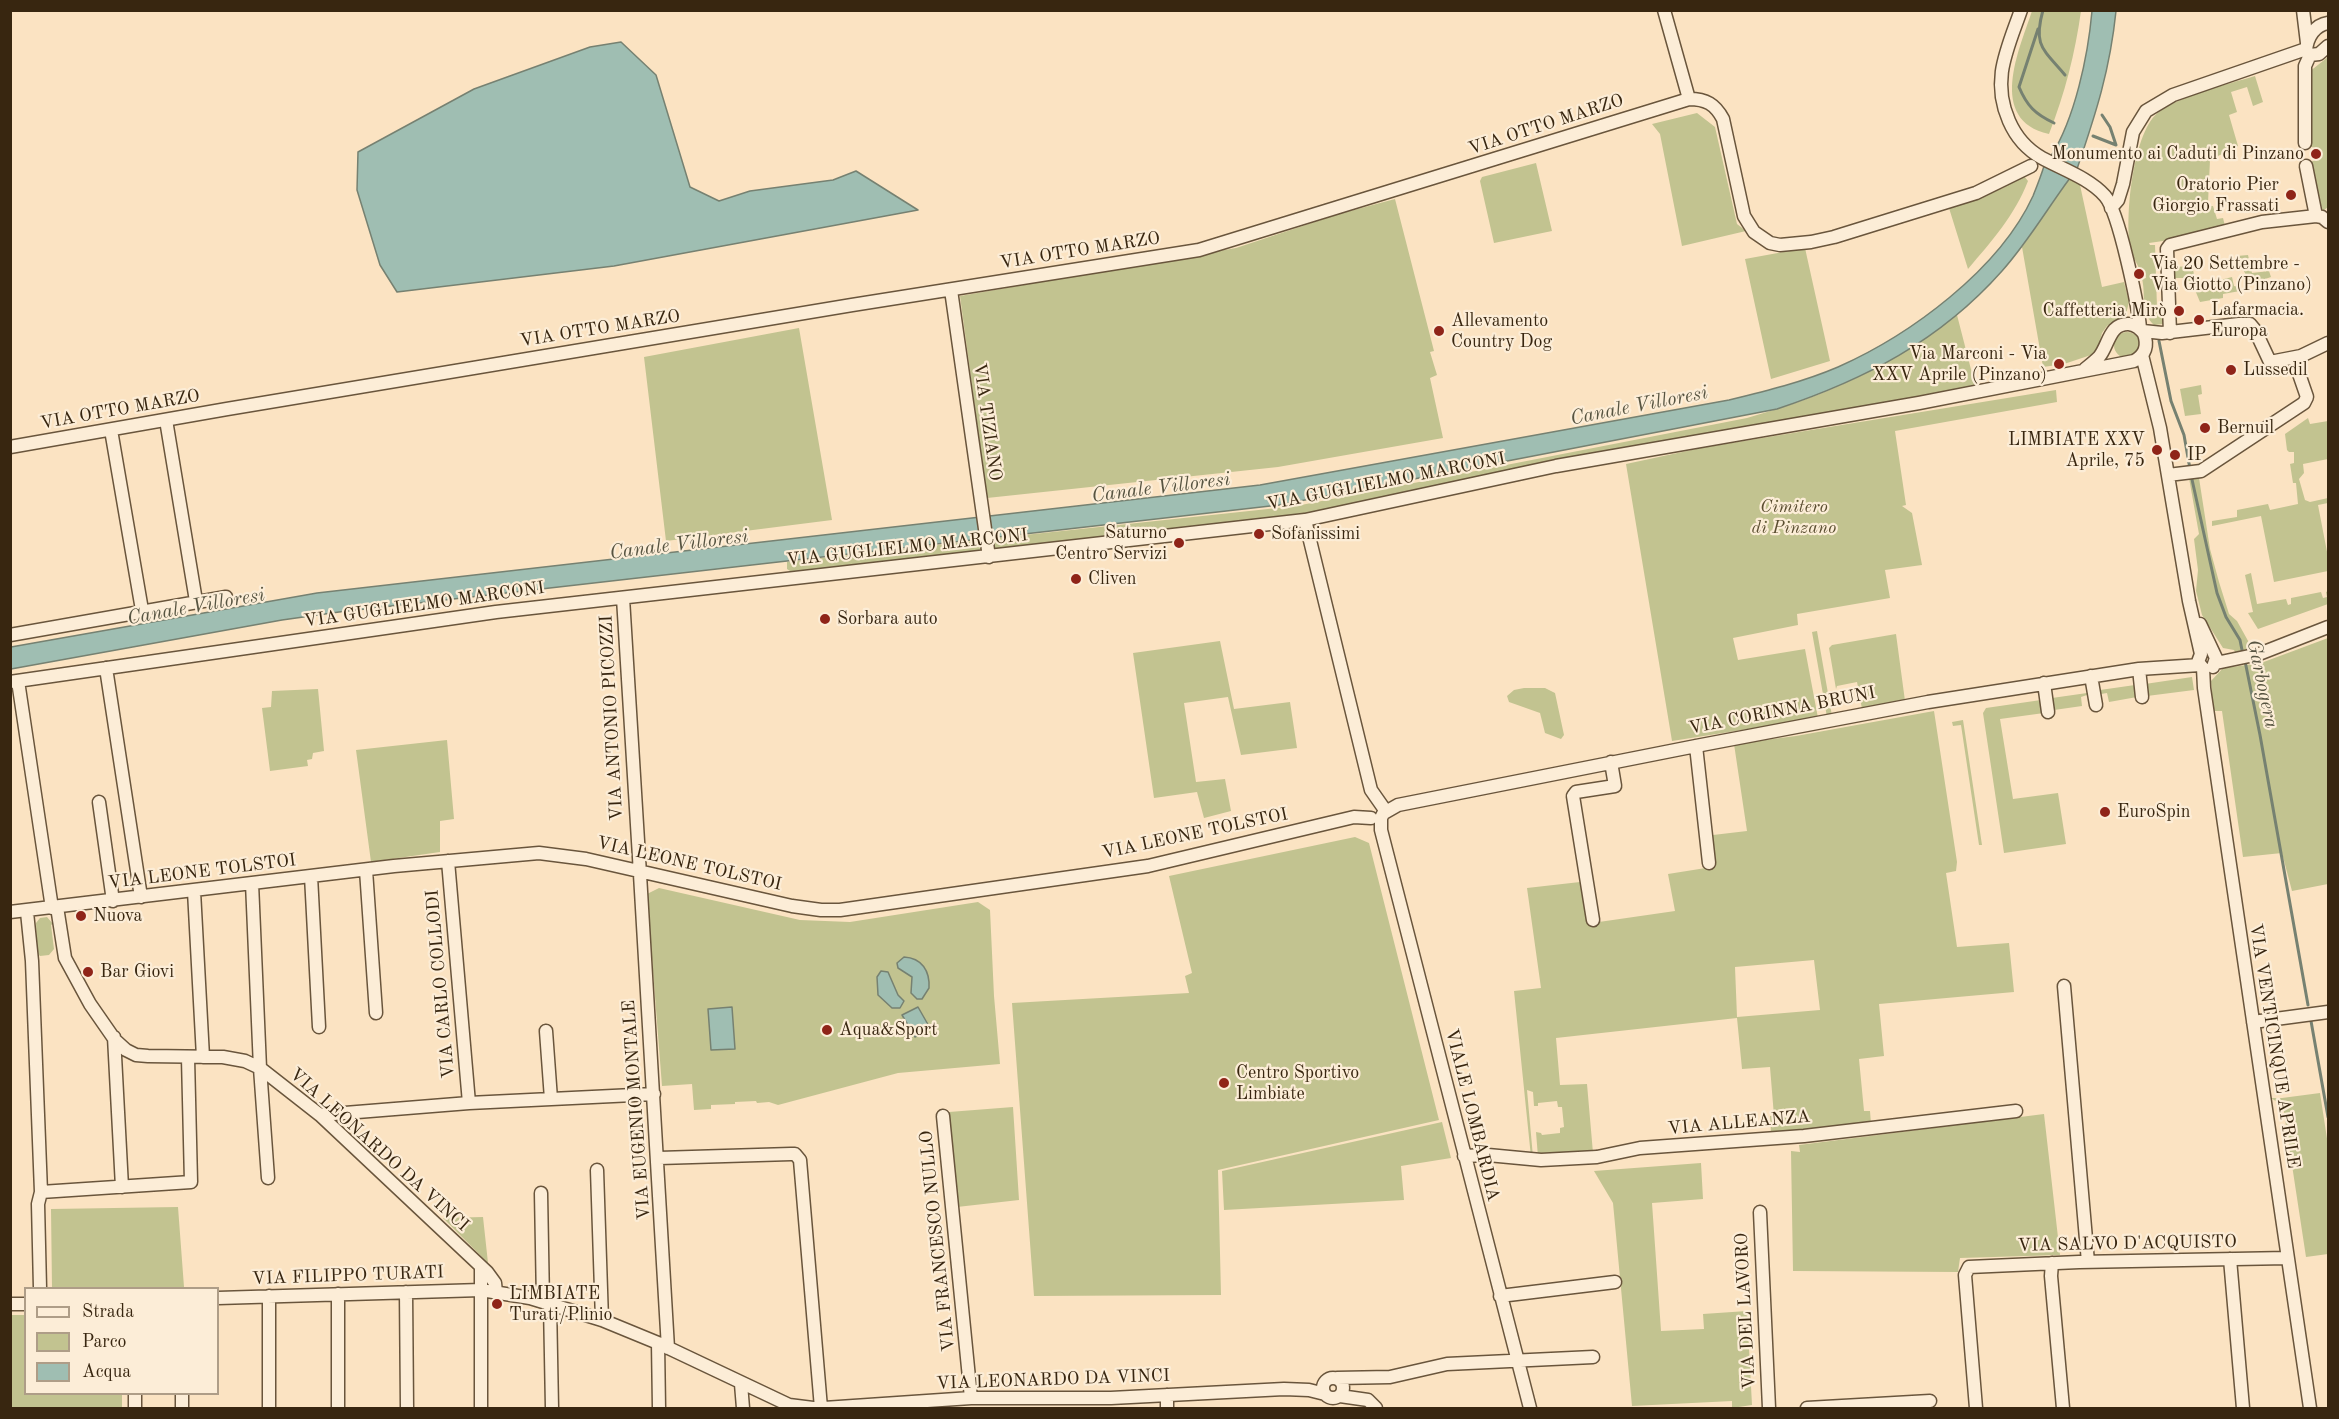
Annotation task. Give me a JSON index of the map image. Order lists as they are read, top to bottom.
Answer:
{
  "streets": {
    "street": [
      "VIA OTTO MARZO",
      "VIA TIZIANO",
      "VIA GUGLIELMO MARCONI",
      "VIA CORINNA BRUNI",
      "VIA ANTONIO PICOZZI",
      "VIA LEONE TOLSTOI",
      "VIA CARLO COLLODI",
      "VIA VENTICINQUE APRILE",
      "VIA EUGENIO MONTALE",
      "VIALE LOMBARDIA",
      "VIA ALLEANZA",
      "VIA LEONARDO DA VINCI",
      "VIA FRANCESCO NULLO",
      "VIA SALVO D'ACQUISTO",
      "VIA FILIPPO TURATI",
      "VIA DEL LAVORO"
    ]
  },
  "crossings": [
    ["VIA OTTO MARZO", "VIA TIZIANO"],
    ["VIA TIZIANO", "VIA GUGLIELMO MARCONI"],
    ["VIA GUGLIELMO MARCONI", "VIA ANTONIO PICOZZI"],
    ["VIA GUGLIELMO MARCONI", "VIALE LOMBARDIA"],
    ["VIA CORINNA BRUNI", "VIA LEONE TOLSTOI"],
    ["VIA CORINNA BRUNI", "VIA VENTICINQUE APRILE"],
    ["VIA CORINNA BRUNI", "VIALE LOMBARDIA"],
    ["VIA ANTONIO PICOZZI", "VIA LEONE TOLSTOI"],
    ["VIA ANTONIO PICOZZI", "VIA EUGENIO MONTALE"],
    ["VIA LEONE TOLSTOI", "VIA CARLO COLLODI"],
    ["VIA LEONE TOLSTOI", "VIA EUGENIO MONTALE"],
    ["VIA LEONE TOLSTOI", "VIALE LOMBARDIA"],
    ["VIA VENTICINQUE APRILE", "VIA SALVO D'ACQUISTO"],
    ["VIALE LOMBARDIA", "VIA ALLEANZA"],
    ["VIALE LOMBARDIA", "VIA LEONARDO DA VINCI"],
    ["VIA LEONARDO DA VINCI", "VIA FRANCESCO NULLO"]
  ],
  "water": ["Canale Villoresi", "Garbogera"],
  "parks": ["Cimitero di Pinzano"],
  "places": [
    "Monumento ai Caduti di Pinzano",
    "Oratorio Pier Giorgio Frassati",
    "Via 20 Settembre - Via Giotto (Pinzano)",
    "Caffetteria Mirò",
    "Lafarmacia. Europa",
    "Allevamento Country Dog",
    "Via Marconi - Via XXV Aprile (Pinzano)",
    "Lussedil",
    "Bernuil",
    "LIMBIATE XXV Aprile, 75",
    "IP",
    "Sofanissimi",
    "Saturno Centro Servizi",
    "Cliven",
    "Sorbara auto",
    "EuroSpin",
    "Nuova",
    "Bar Giovi",
    "Aqua&Sport",
    "Centro Sportivo Limbiate",
    "LIMBIATE Turati/Plinio"
  ],
  "legend": ["Strada", "Parco", "Acqua"]
}
